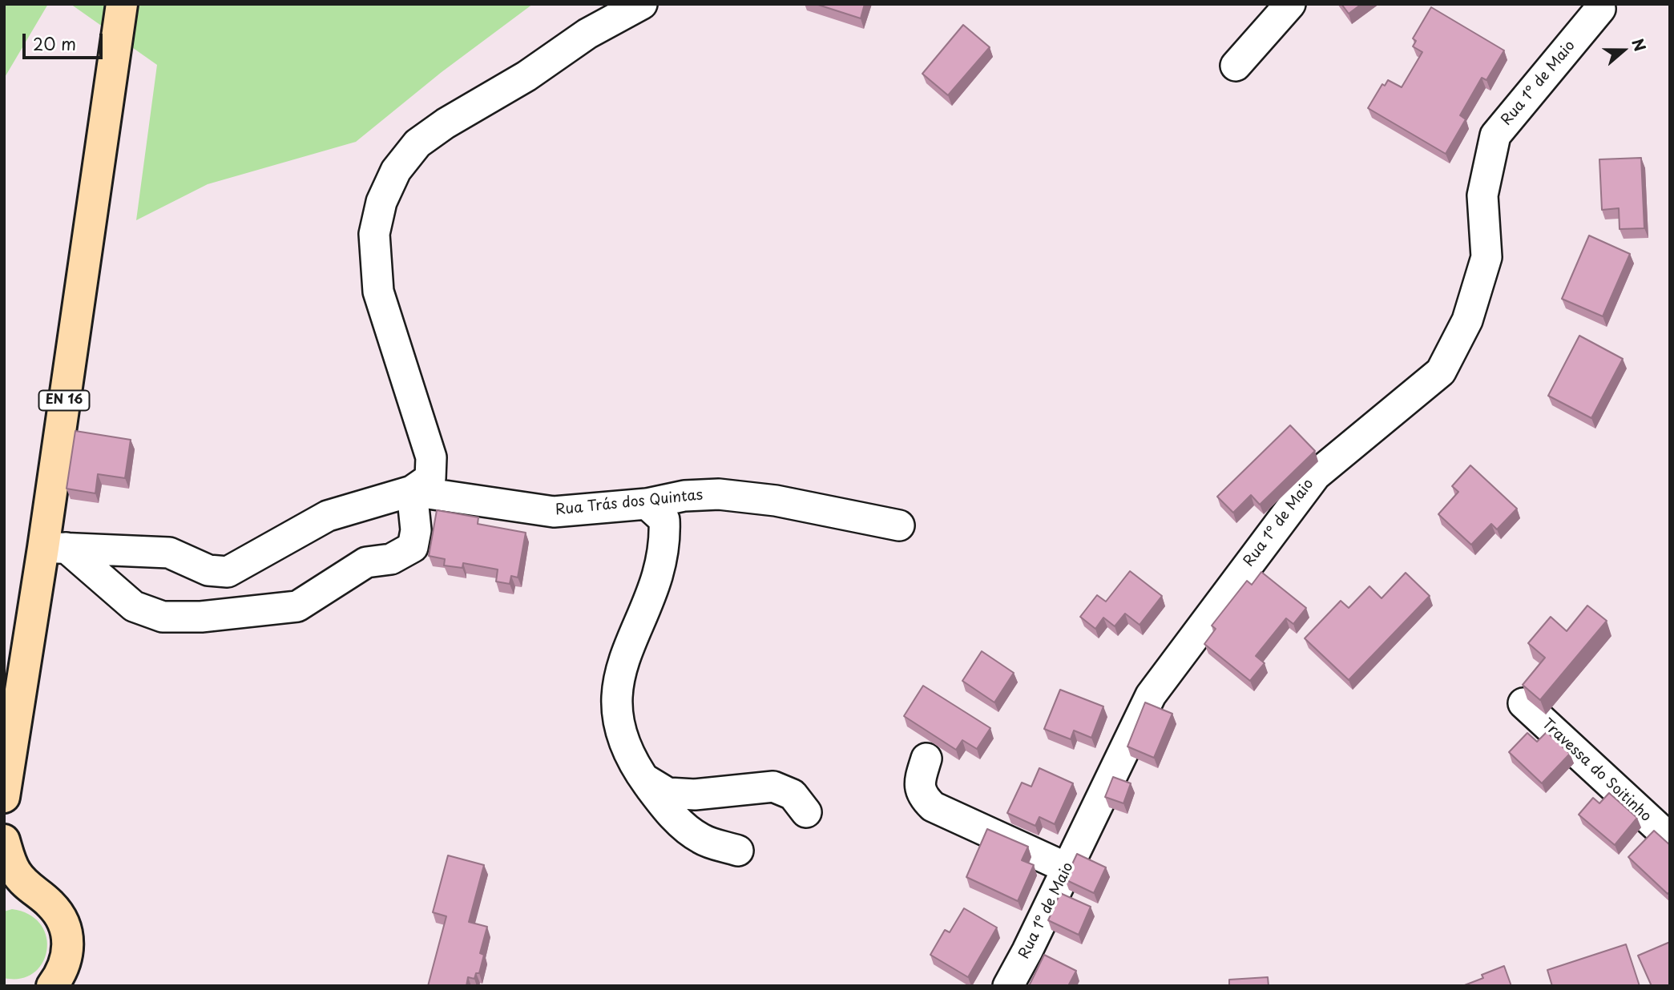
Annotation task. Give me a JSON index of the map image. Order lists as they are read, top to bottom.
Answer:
{
  "streets": {
    "main road": ["EN 16"],
    "street": ["Rua 1° de Maio", "Rua Trás dos Quintas", "Travessa do Soitinho"]
  },
  "crossings": [
    ["EN 16", "Rua Trás dos Quintas"]
  ],
  "scale_bar": "20 m",
  "north": "right"
}
